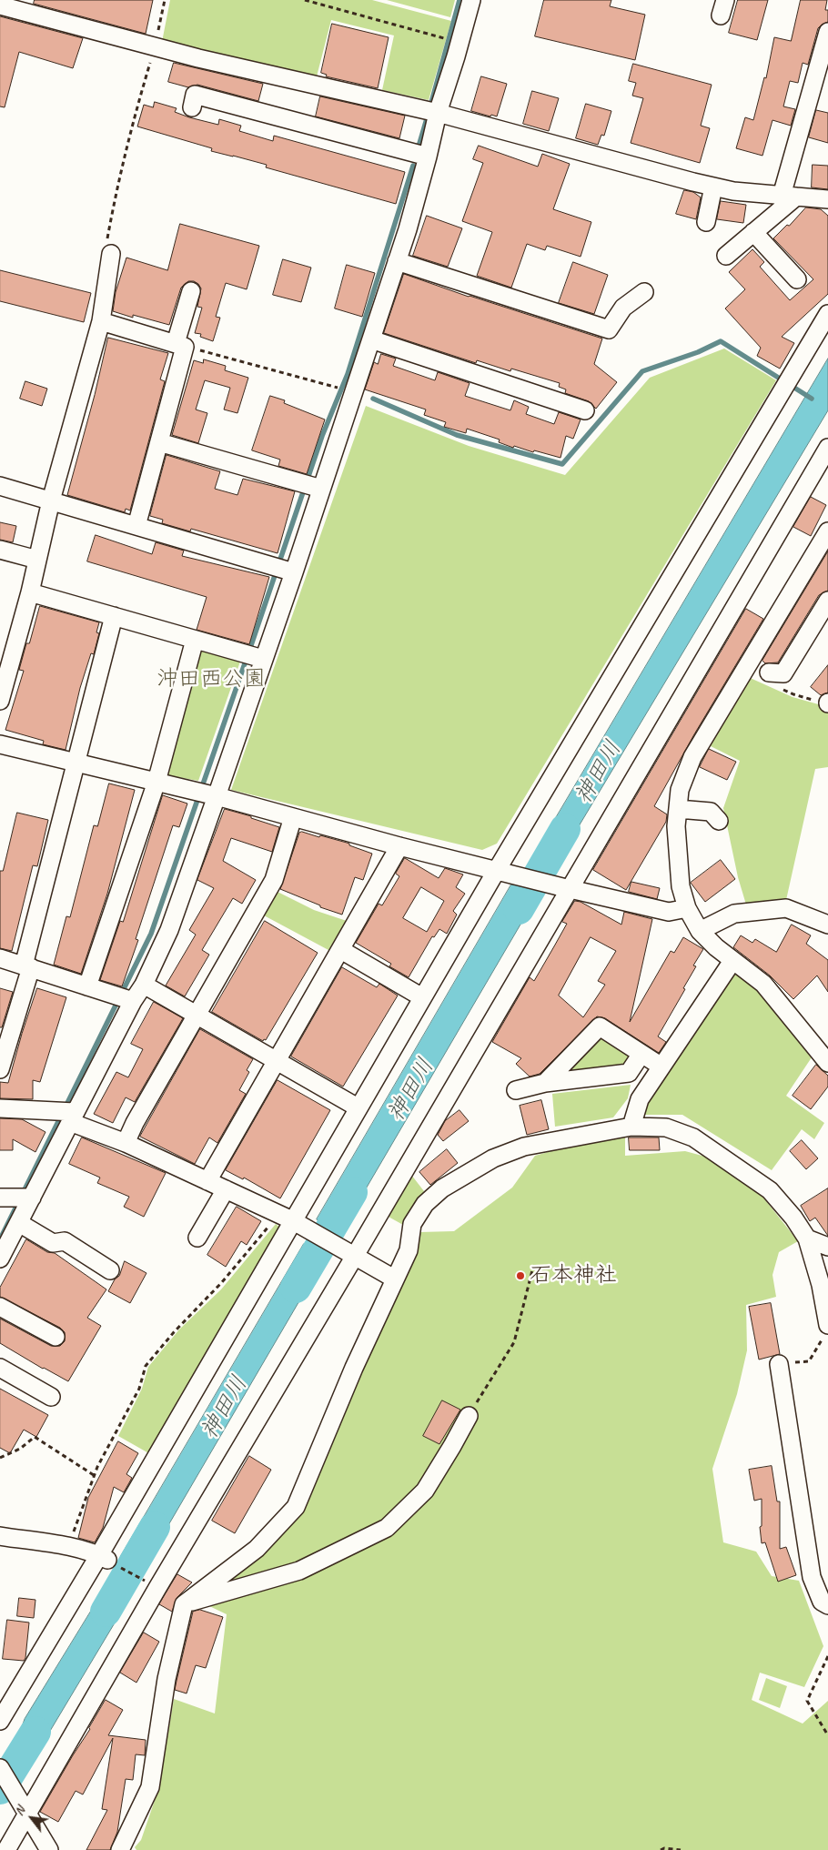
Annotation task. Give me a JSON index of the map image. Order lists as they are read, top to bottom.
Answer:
{
  "water": ["神田川"],
  "parks": ["沖田西公園"],
  "places": ["石本神社"],
  "north": "top left"
}
